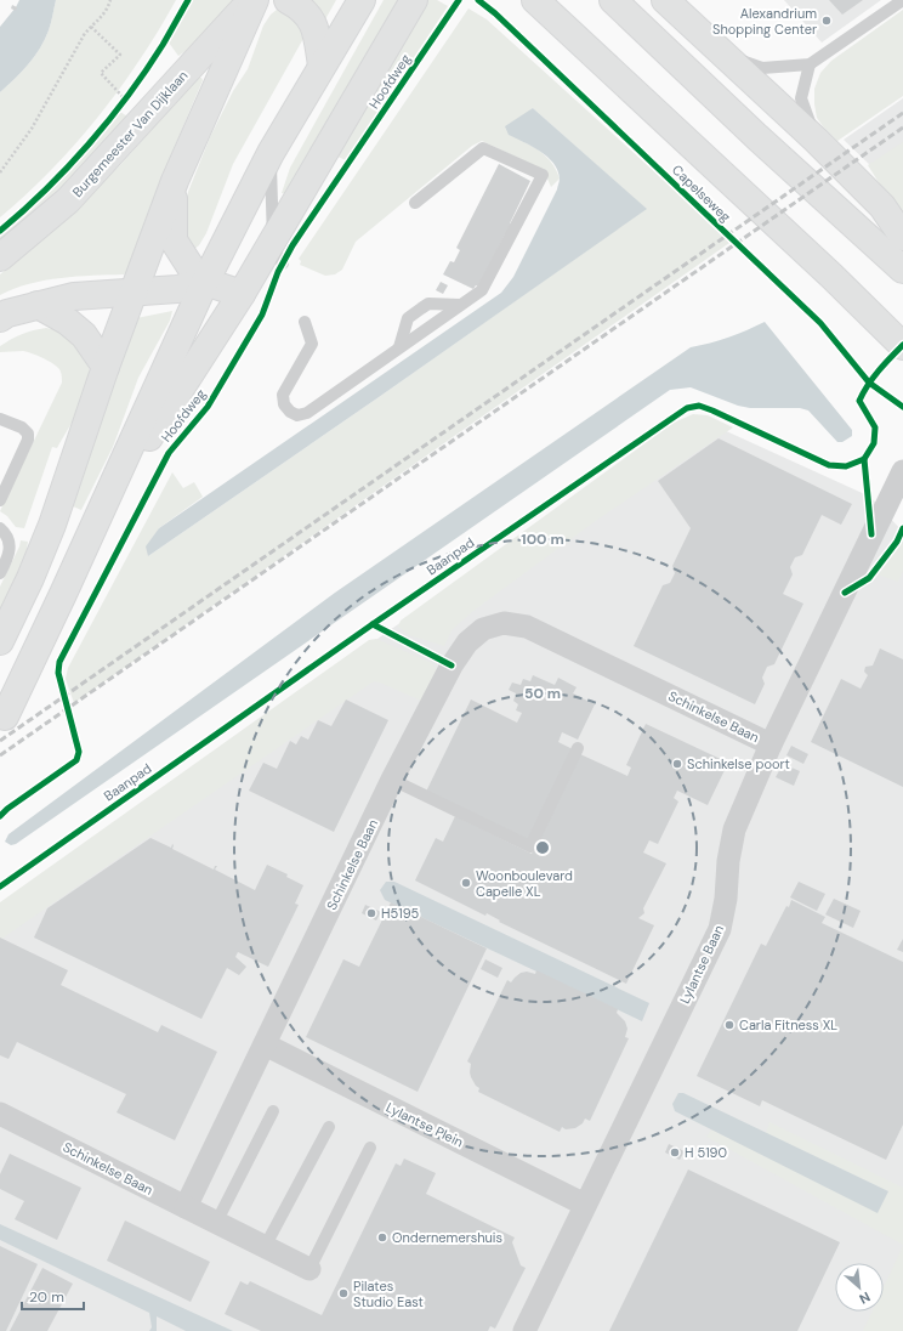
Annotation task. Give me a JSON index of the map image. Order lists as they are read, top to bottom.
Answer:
{
  "streets": {
    "main road": ["Hoofdweg", "Burgemeester Van Dijklaan", "Capelseweg"],
    "street": ["Schinkelse Baan", "Lylantse Baan", "Lylantse Plein"],
    "cycle path": ["Baanpad"]
  },
  "crossings": [
    ["Schinkelse Baan", "Lylantse Baan"],
    ["Schinkelse Baan", "Lylantse Plein"],
    ["Lylantse Baan", "Lylantse Plein"]
  ],
  "places": [
    "Alexandrium Shopping Center",
    "Schinkelse poort",
    "Woonboulevard Capelle XL",
    "H5195",
    "Carla Fitness XL",
    "H 5190",
    "Ondernemershuis",
    "Pilates Studio East"
  ],
  "scale_bar": "20 m",
  "north": "bottom right",
  "rings": ["100 m", "50 m"]
}
